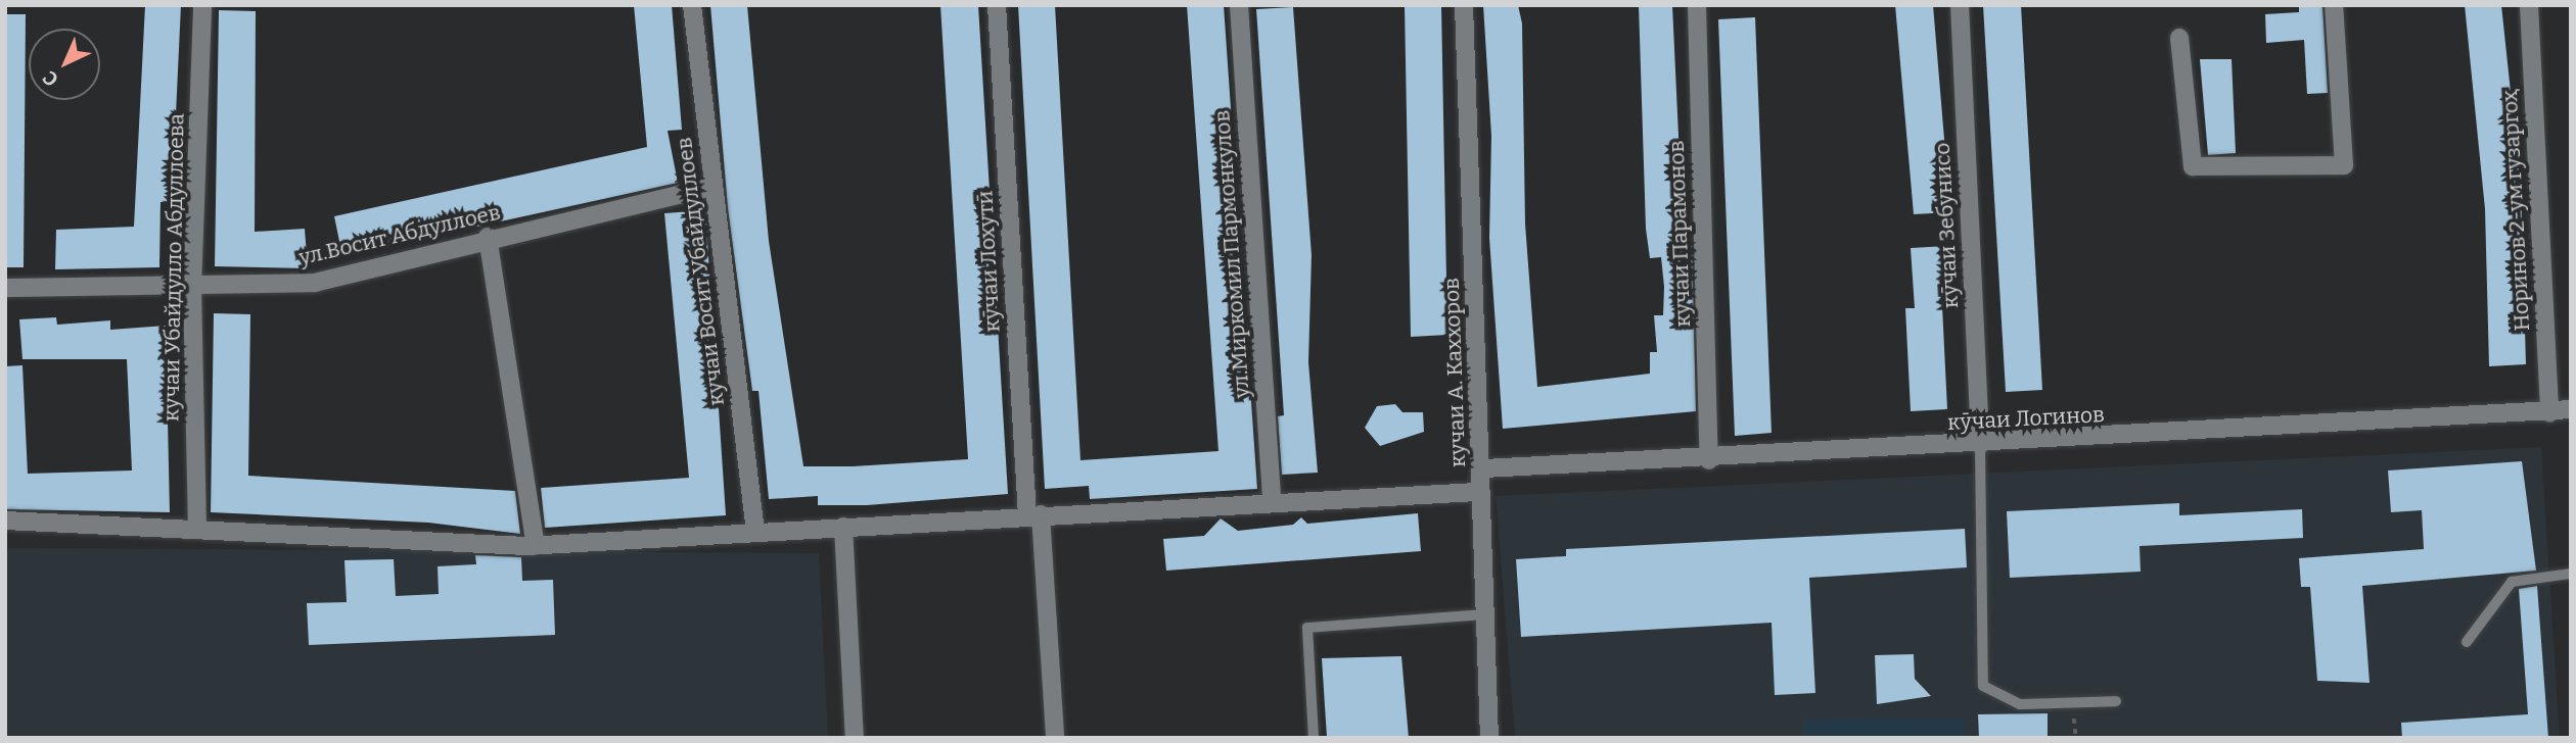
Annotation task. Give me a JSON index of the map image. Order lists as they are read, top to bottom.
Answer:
{
  "streets": {
    "street": [
      "Норинов 2-ум гузаргоҳ",
      "кӯчаи Зебунисо",
      "кучаи Парамонов",
      "ул.Восит Абдуллоев",
      "ул.Миркомил Пармонкулов",
      "кӯчаи Лохутӣ",
      "кучаи Убайдулло Абдуллоева",
      "кучаи Восит Убайдуллоев",
      "кучаи А. Каххоров",
      "кӯчаи Логинов"
    ]
  },
  "crossings": [
    ["Норинов 2-ум гузаргоҳ", "кӯчаи Логинов"],
    ["кӯчаи Зебунисо", "кӯчаи Логинов"],
    ["кучаи Парамонов", "кӯчаи Логинов"],
    ["ул.Восит Абдуллоев", "кучаи Убайдулло Абдуллоева"],
    ["ул.Восит Абдуллоев", "кучаи Восит Убайдуллоев"],
    ["кучаи А. Каххоров", "кӯчаи Логинов"]
  ],
  "north": "bottom left"
}
